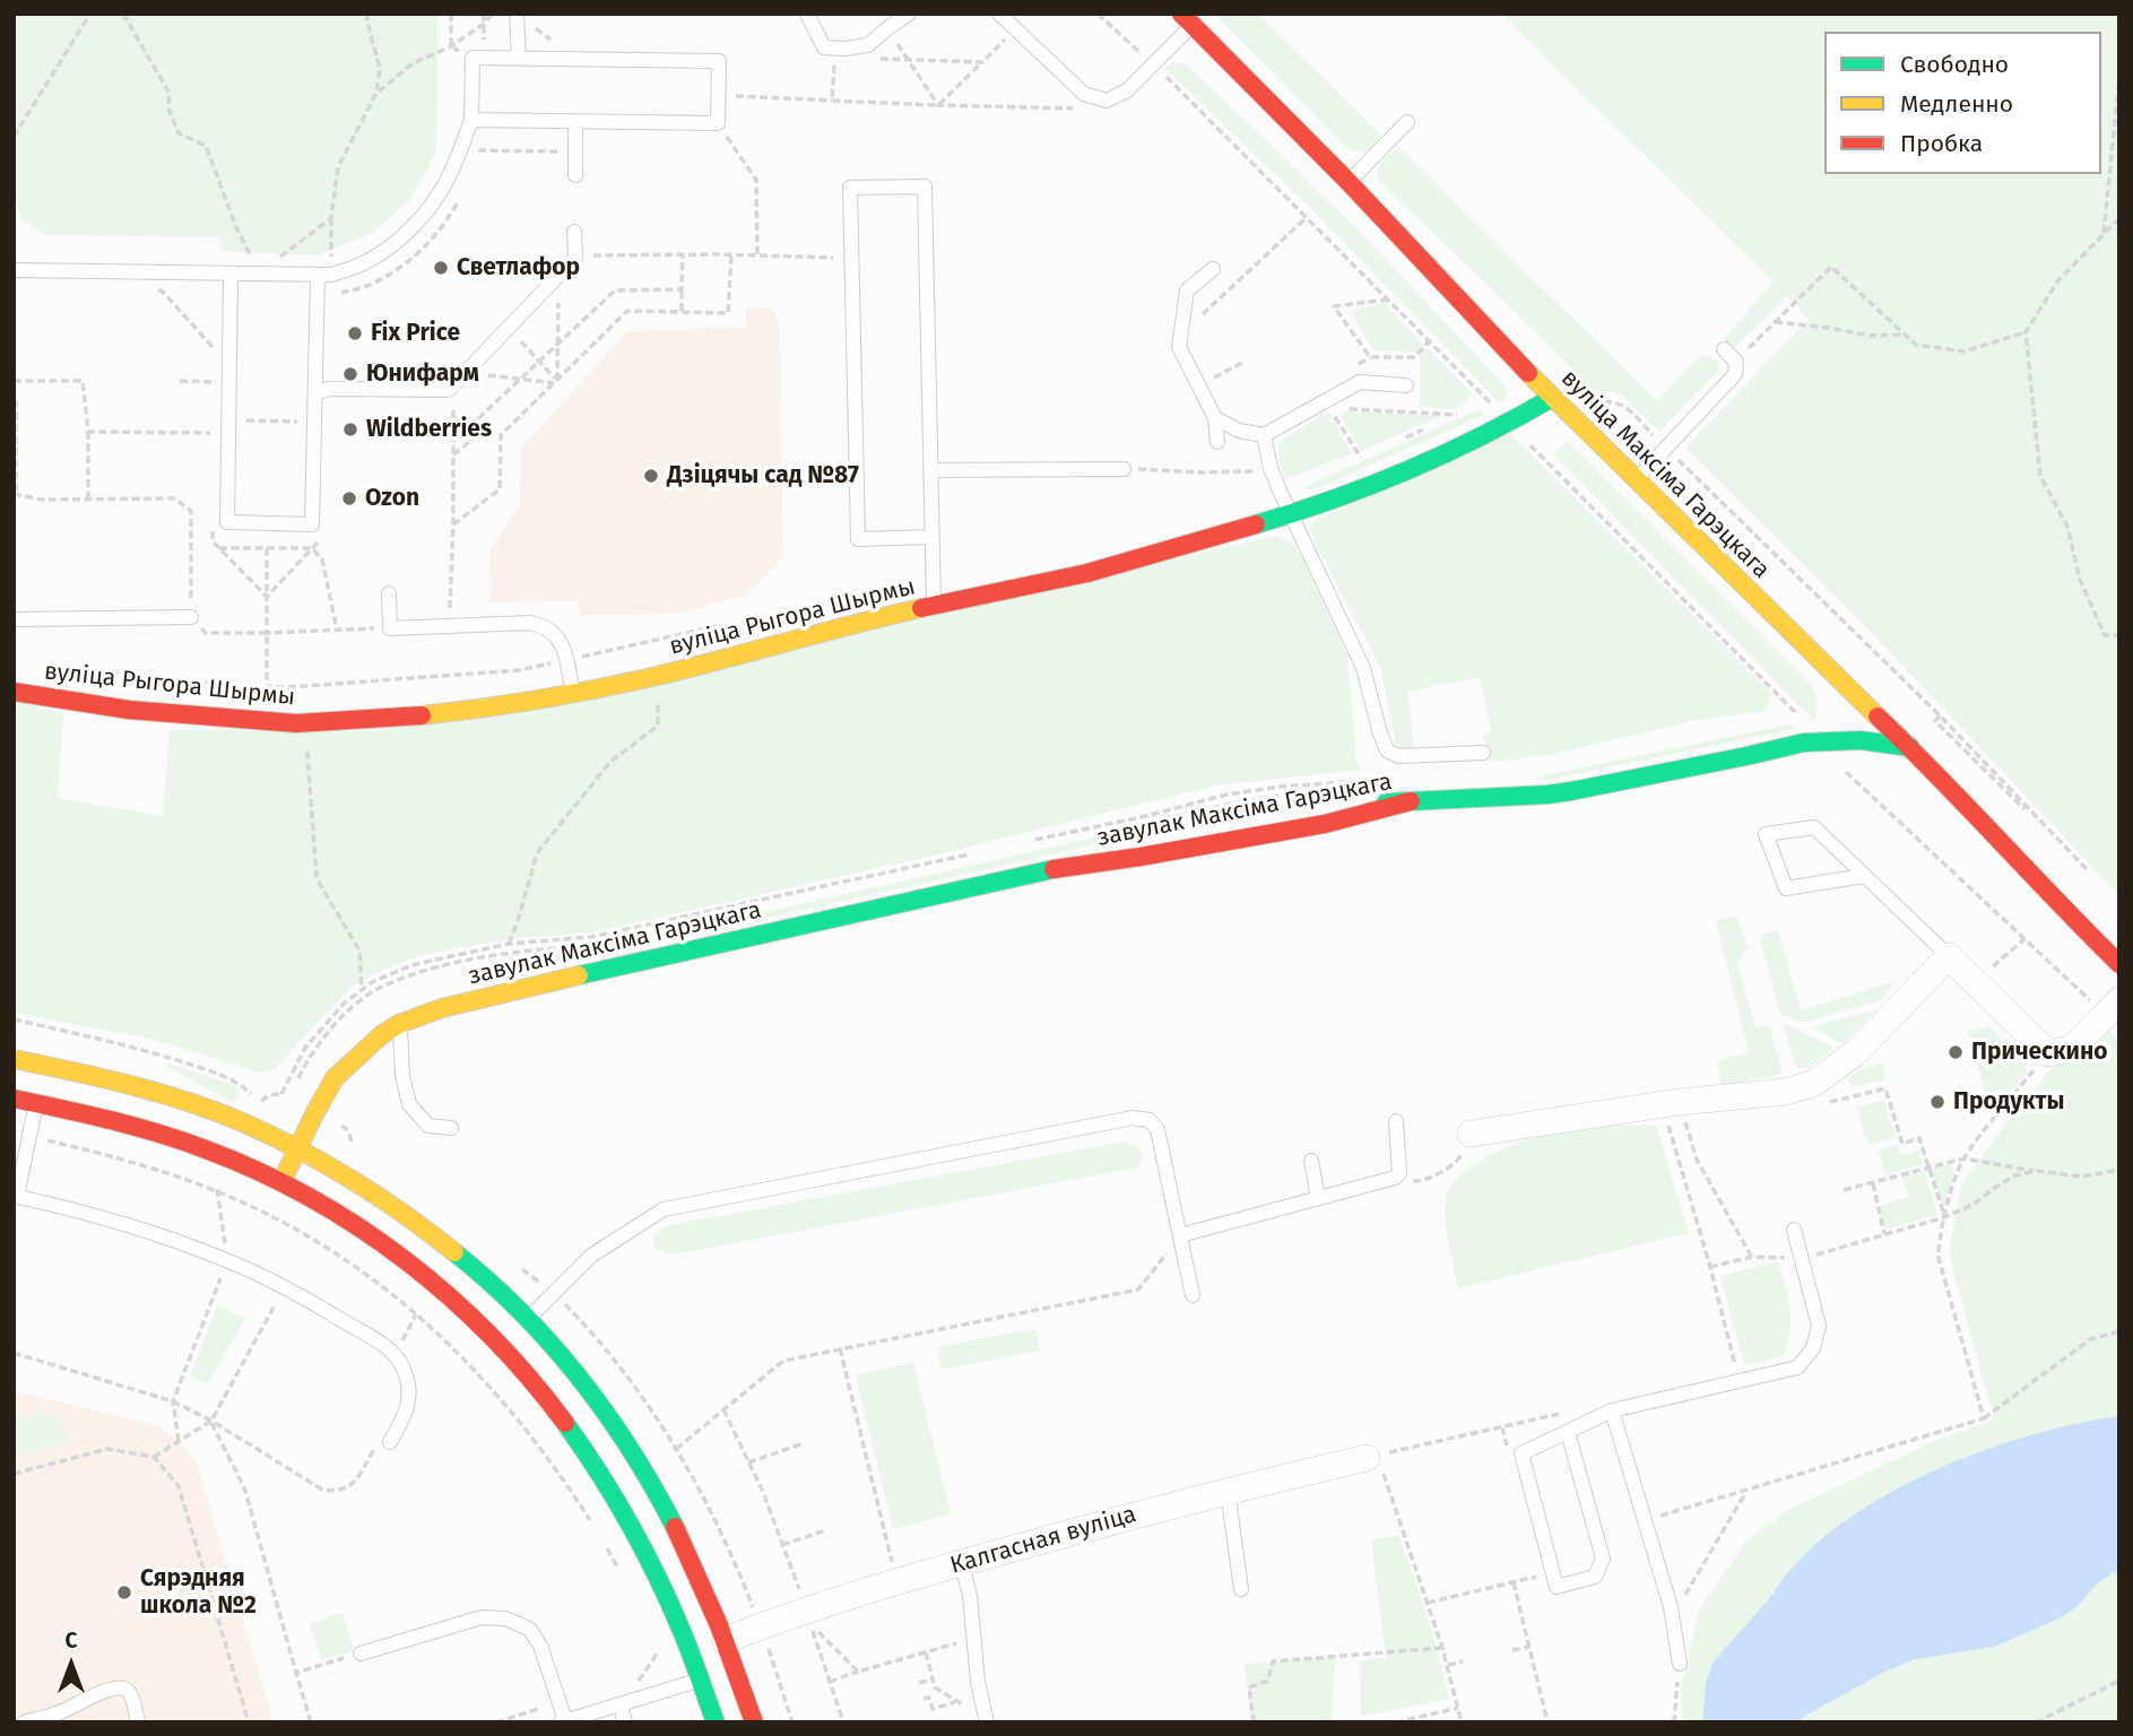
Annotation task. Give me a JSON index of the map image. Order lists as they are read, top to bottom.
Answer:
{
  "streets": {
    "main road": ["вуліца Максіма Гарэцкага", "вуліца Рыгора Шырмы", "завулак Максіма Гарэцкага"],
    "street": ["Калгасная вуліца"]
  },
  "crossings": [
    ["вуліца Максіма Гарэцкага", "вуліца Рыгора Шырмы"],
    ["вуліца Максіма Гарэцкага", "завулак Максіма Гарэцкага"]
  ],
  "places": [
    "Светлафор",
    "Fix Price",
    "Юнифарм",
    "Wildberries",
    "Дзіцячы сад №87",
    "Ozon",
    "Прическино",
    "Продукты",
    "Сярэдняя школа №2"
  ],
  "legend": ["Свободно", "Медленно", "Пробка"],
  "north": "top"
}
